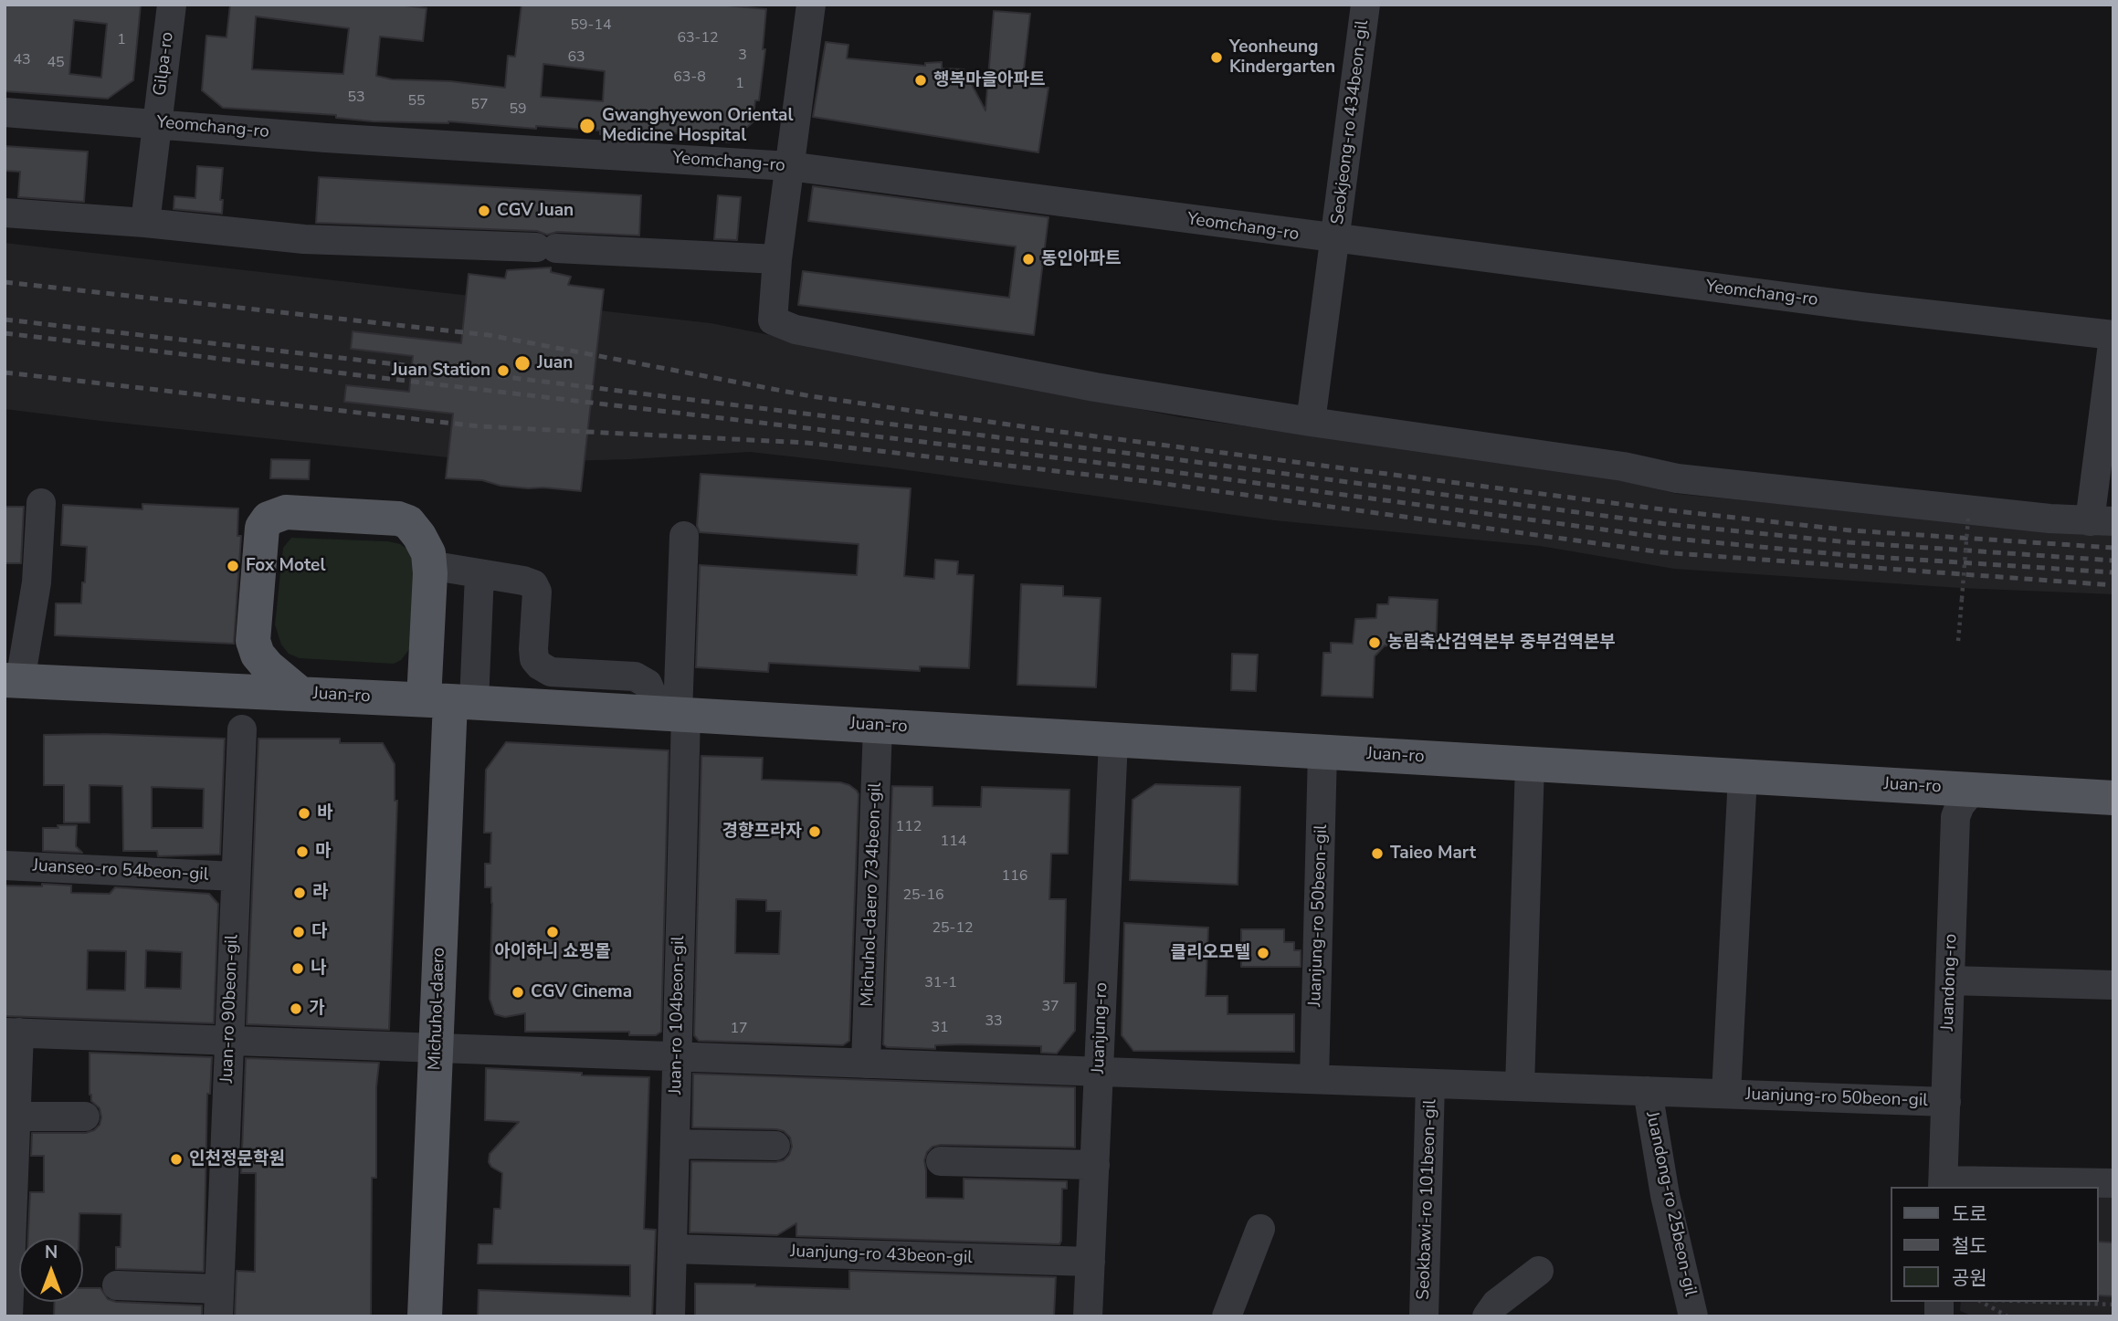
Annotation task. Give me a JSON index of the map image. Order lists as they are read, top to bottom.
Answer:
{
  "streets": {
    "main road": ["Juan-ro", "Michuhol-daero"],
    "street": [
      "Gilpa-ro",
      "Seokjeong-ro 434beon-gil",
      "Yeomchang-ro",
      "Juanseo-ro 54beon-gil",
      "Michuhol-daero 734beon-gil",
      "Juanjung-ro 50beon-gil",
      "Juandong-ro",
      "Juan-ro 90beon-gil",
      "Juan-ro 104beon-gil",
      "Juanjung-ro",
      "Seokbawi-ro 101beon-gil",
      "Juandong-ro 25beon-gil",
      "Juanjung-ro 43beon-gil"
    ]
  },
  "crossings": [
    ["Gilpa-ro", "Yeomchang-ro"],
    ["Seokjeong-ro 434beon-gil", "Yeomchang-ro"],
    ["Juan-ro", "Michuhol-daero 734beon-gil"],
    ["Juan-ro", "Juanjung-ro 50beon-gil"],
    ["Juan-ro", "Juandong-ro"],
    ["Juan-ro", "Michuhol-daero"],
    ["Juan-ro", "Juan-ro 104beon-gil"],
    ["Juan-ro", "Juanjung-ro"],
    ["Juanseo-ro 54beon-gil", "Juan-ro 90beon-gil"],
    ["Juanjung-ro 50beon-gil", "Juandong-ro"],
    ["Juanjung-ro 50beon-gil", "Juanjung-ro"],
    ["Juanjung-ro 50beon-gil", "Seokbawi-ro 101beon-gil"],
    ["Juanjung-ro 50beon-gil", "Juandong-ro 25beon-gil"],
    ["Juan-ro 104beon-gil", "Juanjung-ro 43beon-gil"],
    ["Juanjung-ro", "Juanjung-ro 43beon-gil"]
  ],
  "places": [
    "Yeonheung Kindergarten",
    "행복마을아파트",
    "Gwanghyewon Oriental Medicine Hospital",
    "CGV Juan",
    "동인아파트",
    "Juan",
    "Juan Station",
    "Fox Motel",
    "농림축산검역본부 중부검역본부",
    "바",
    "경향프라자",
    "마",
    "Taieo Mart",
    "라",
    "다",
    "아이하니 쇼핑몰",
    "클리오모텔",
    "나",
    "CGV Cinema",
    "가",
    "인천정문학원"
  ],
  "house_numbers": [
    "59-14",
    "63-12",
    "1",
    "3",
    "63",
    "43",
    "45",
    "63-8",
    "1",
    "53",
    "55",
    "57",
    "59",
    "112",
    "114",
    "116",
    "25-16",
    "25-12",
    "31-1",
    "37",
    "33",
    "31",
    "17"
  ],
  "legend": ["도로", "철도", "공원"],
  "north": "top"
}
